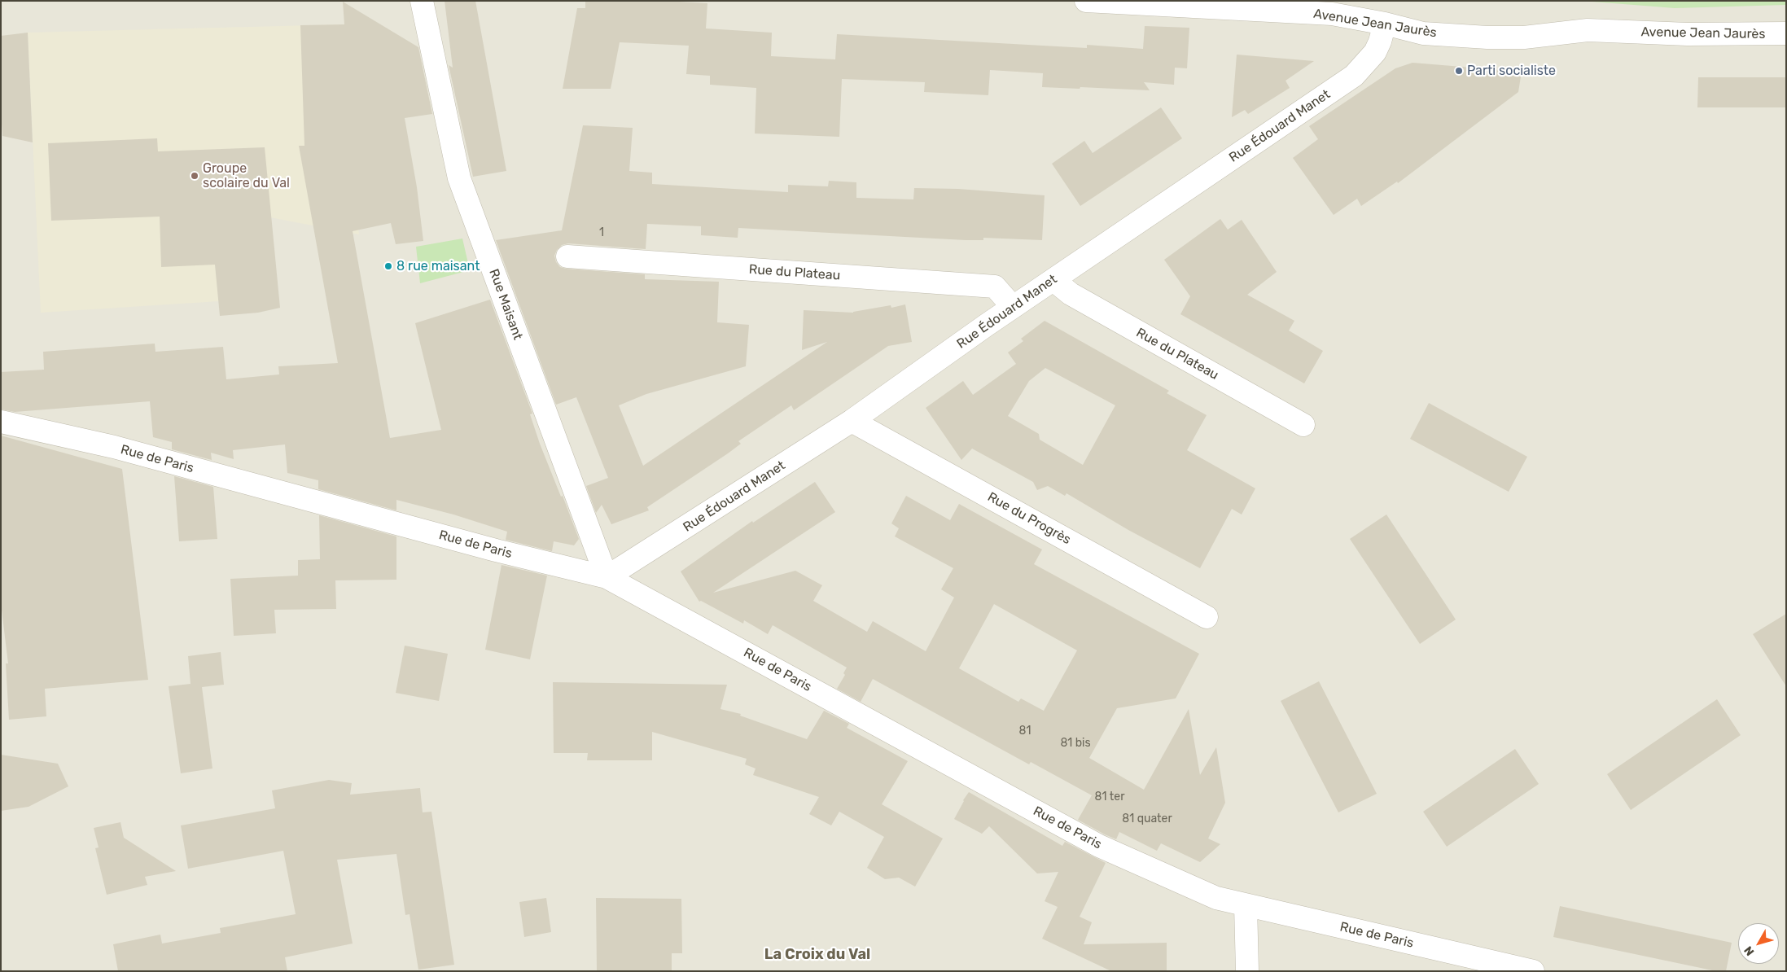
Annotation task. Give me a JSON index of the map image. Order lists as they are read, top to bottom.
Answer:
{
  "streets": {
    "street": [
      "Avenue Jean Jaurès",
      "Rue Édouard Manet",
      "Rue du Plateau",
      "Rue Maisant",
      "Rue de Paris",
      "Rue du Progrès"
    ]
  },
  "crossings": [
    ["Avenue Jean Jaurès", "Rue Édouard Manet"],
    ["Rue Édouard Manet", "Rue du Plateau"],
    ["Rue Édouard Manet", "Rue Maisant"],
    ["Rue Édouard Manet", "Rue de Paris"],
    ["Rue Édouard Manet", "Rue du Progrès"],
    ["Rue Maisant", "Rue de Paris"]
  ],
  "districts": ["La Croix du Val"],
  "places": ["Parti socialiste", "Groupe scolaire du Val", "8 rue maisant"],
  "house_numbers": [
    "1",
    "81",
    "81 bis",
    "81 ter",
    "81 quater"
  ],
  "north": "bottom left"
}
